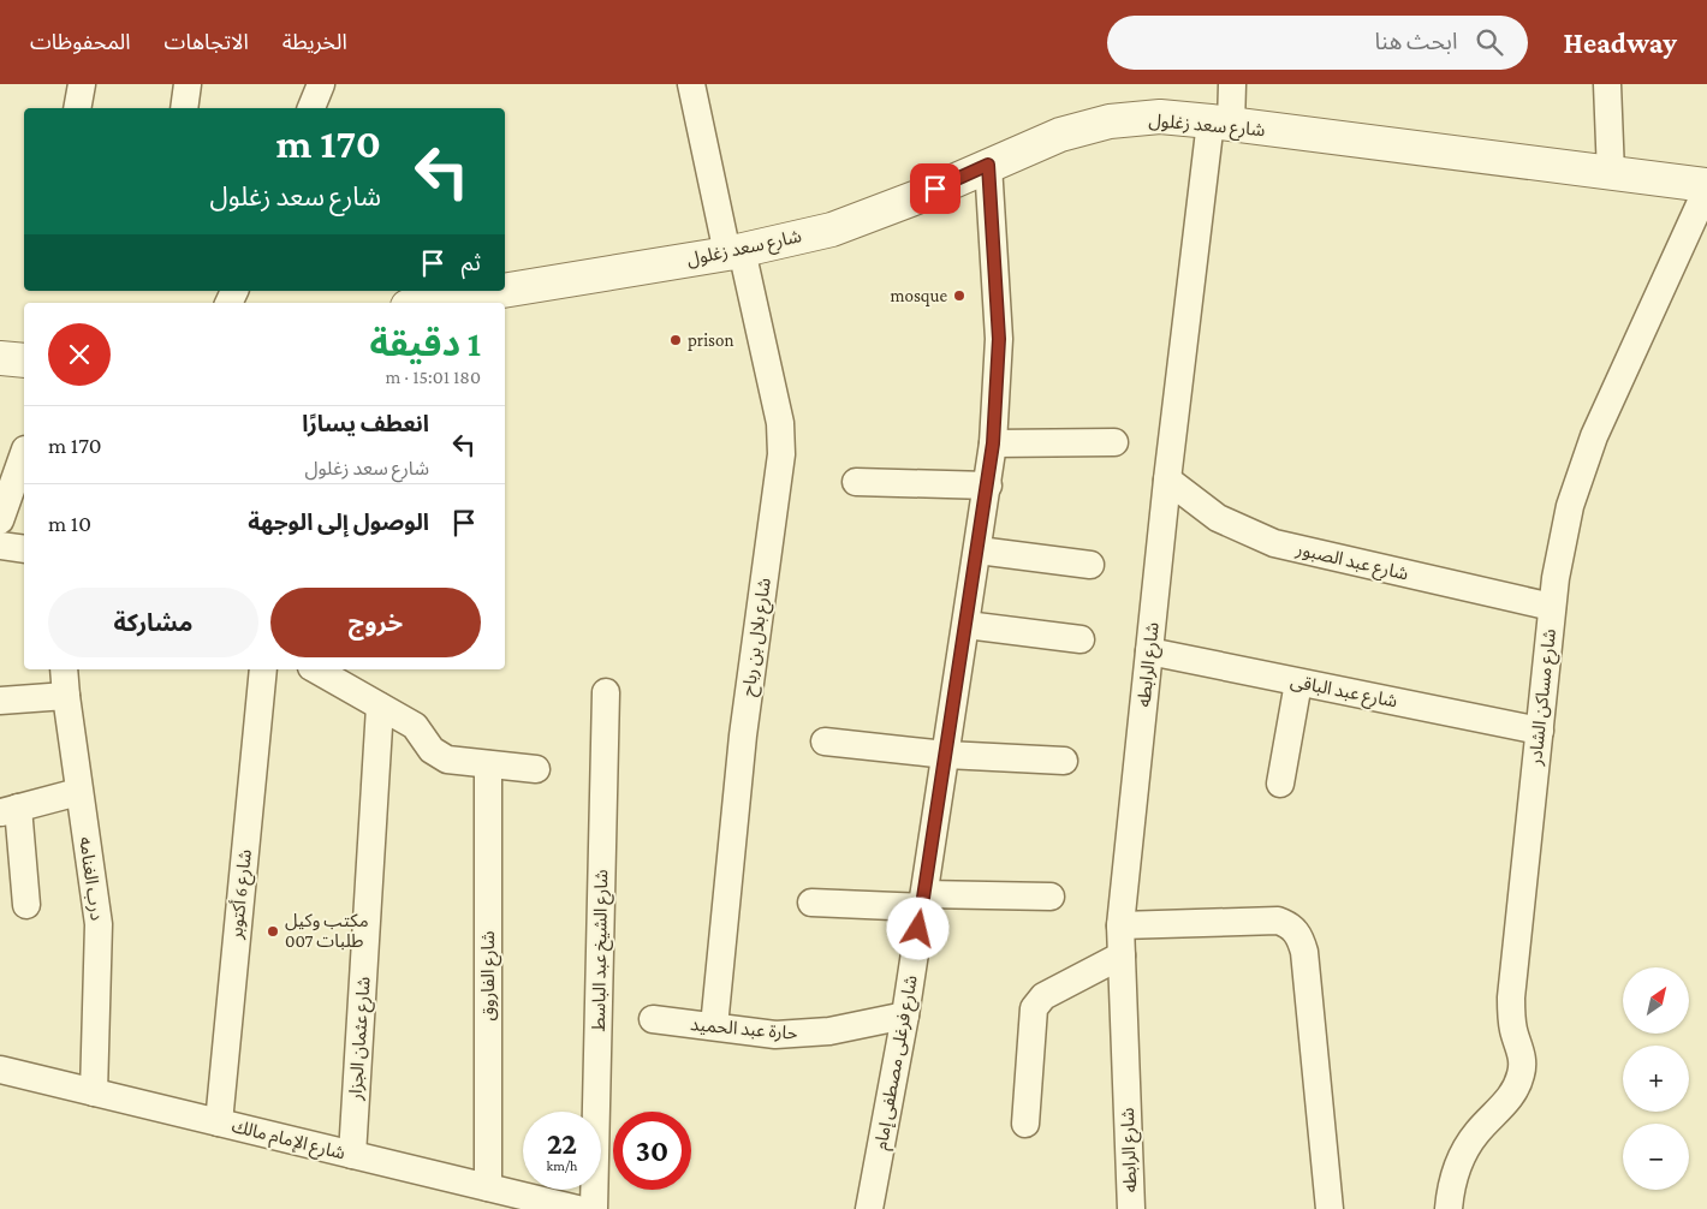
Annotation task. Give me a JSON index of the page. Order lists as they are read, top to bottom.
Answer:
{
  "streets": {
    "street": [
      "شارع سعد زغلول",
      "شارع عبد الصبور",
      "شارع بلال بن رباح",
      "شارع الرابطه",
      "شارع عبد الباقى",
      "شارع مساكن الشادر",
      "درب الغنامه",
      "شارع 6 أكتوبر",
      "شارع الشيخ عبد الباسط",
      "شارع الفاروق",
      "حارة عبد الحميد",
      "شارع عثمان الجزار",
      "شارع فرغلى مصطفى إمام",
      "شارع الإمام مالك"
    ]
  },
  "crossings": [
    ["شارع سعد زغلول", "شارع بلال بن رباح"],
    ["شارع سعد زغلول", "شارع الرابطه"],
    ["شارع سعد زغلول", "شارع مساكن الشادر"],
    ["شارع سعد زغلول", "شارع فرغلى مصطفى إمام"],
    ["شارع عبد الصبور", "شارع الرابطه"],
    ["شارع عبد الصبور", "شارع مساكن الشادر"],
    ["شارع بلال بن رباح", "حارة عبد الحميد"],
    ["شارع الرابطه", "شارع عبد الباقى"],
    ["شارع عبد الباقى", "شارع مساكن الشادر"],
    ["درب الغنامه", "شارع الإمام مالك"],
    ["شارع 6 أكتوبر", "شارع الإمام مالك"],
    ["شارع الفاروق", "شارع الإمام مالك"],
    ["حارة عبد الحميد", "شارع فرغلى مصطفى إمام"],
    ["شارع عثمان الجزار", "شارع الإمام مالك"]
  ],
  "places": ["mosque", "prison", "مكتب وكيل طلبات 007"],
  "north": "top right",
  "page": {
    "header": "Headway",
    "search": "ابحث هنا",
    "nav": ["الخريطة", "الاتجاهات", "المحفوظات"],
    "turn": ["170 m", "شارع سعد زغلول"],
    "then": "ثم",
    "heading": ["1 دقيقة", "180 m · 15:01"],
    "list": [
      {
        "name": "انعطف يسارًا",
        "note": "شارع سعد زغلول",
        "value": "170 m"
      },
      {
        "name": "الوصول إلى الوجهة",
        "value": "10 m"
      }
    ],
    "buttons": ["خروج", "مشاركة"],
    "map_buttons": ["+", "−"],
    "speed": "22 km/h",
    "limit": "30"
  }
}
